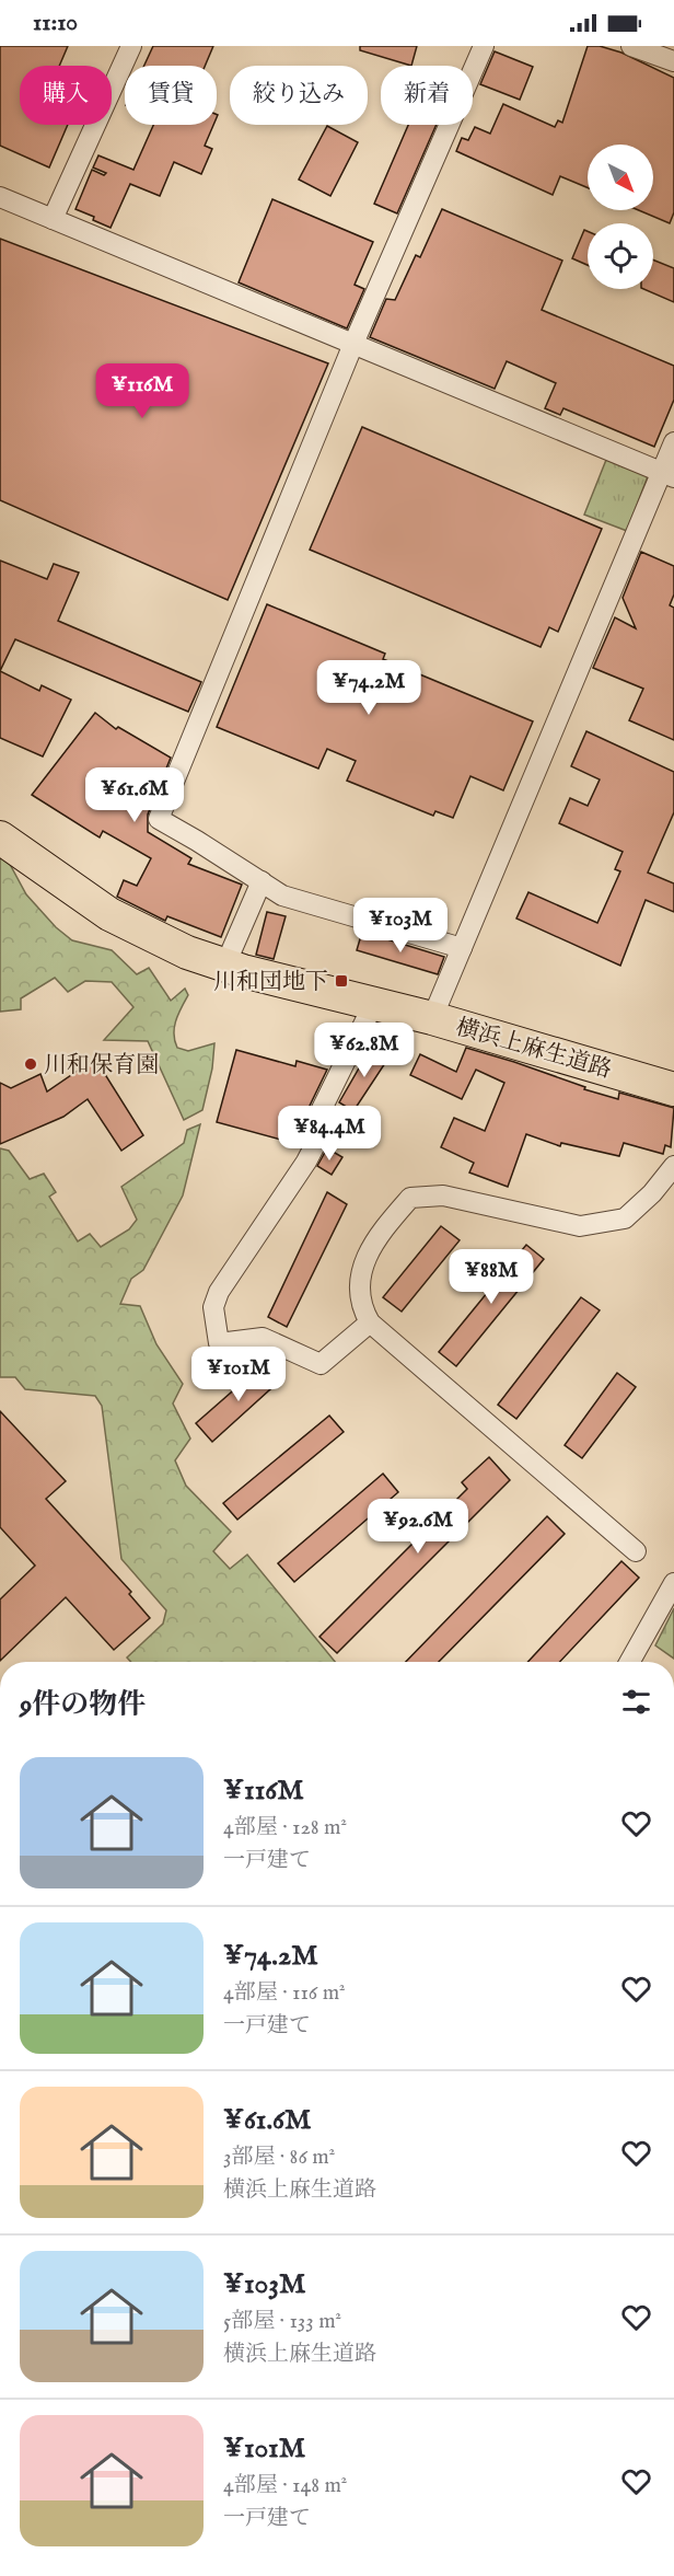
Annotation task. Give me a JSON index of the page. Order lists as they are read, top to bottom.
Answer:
{
  "streets": {
    "main road": ["横浜上麻生道路"]
  },
  "places": {
    "transit": ["川和団地下"],
    "other": ["川和保育園"]
  },
  "north": "bottom right",
  "page": {
    "status": "11:10",
    "chip": [
      "購入",
      "賃貸",
      "絞り込み",
      "新着"
    ],
    "price": [
      "¥116M",
      "¥74.2M",
      "¥61.6M",
      "¥103M",
      "¥62.8M",
      "¥84.4M",
      "¥88M",
      "¥101M",
      "¥92.6M"
    ],
    "heading": "9件の物件",
    "list": [
      {
        "name": "¥116M",
        "note": "4部屋 · 128 m² · 一戸建て"
      },
      {
        "name": "¥74.2M",
        "note": "4部屋 · 116 m² · 一戸建て"
      },
      {
        "name": "¥61.6M",
        "note": "3部屋 · 86 m² · 横浜上麻生道路"
      },
      {
        "name": "¥103M",
        "note": "5部屋 · 133 m² · 横浜上麻生道路"
      },
      {
        "name": "¥101M",
        "note": "4部屋 · 148 m² · 一戸建て"
      }
    ]
  }
}
